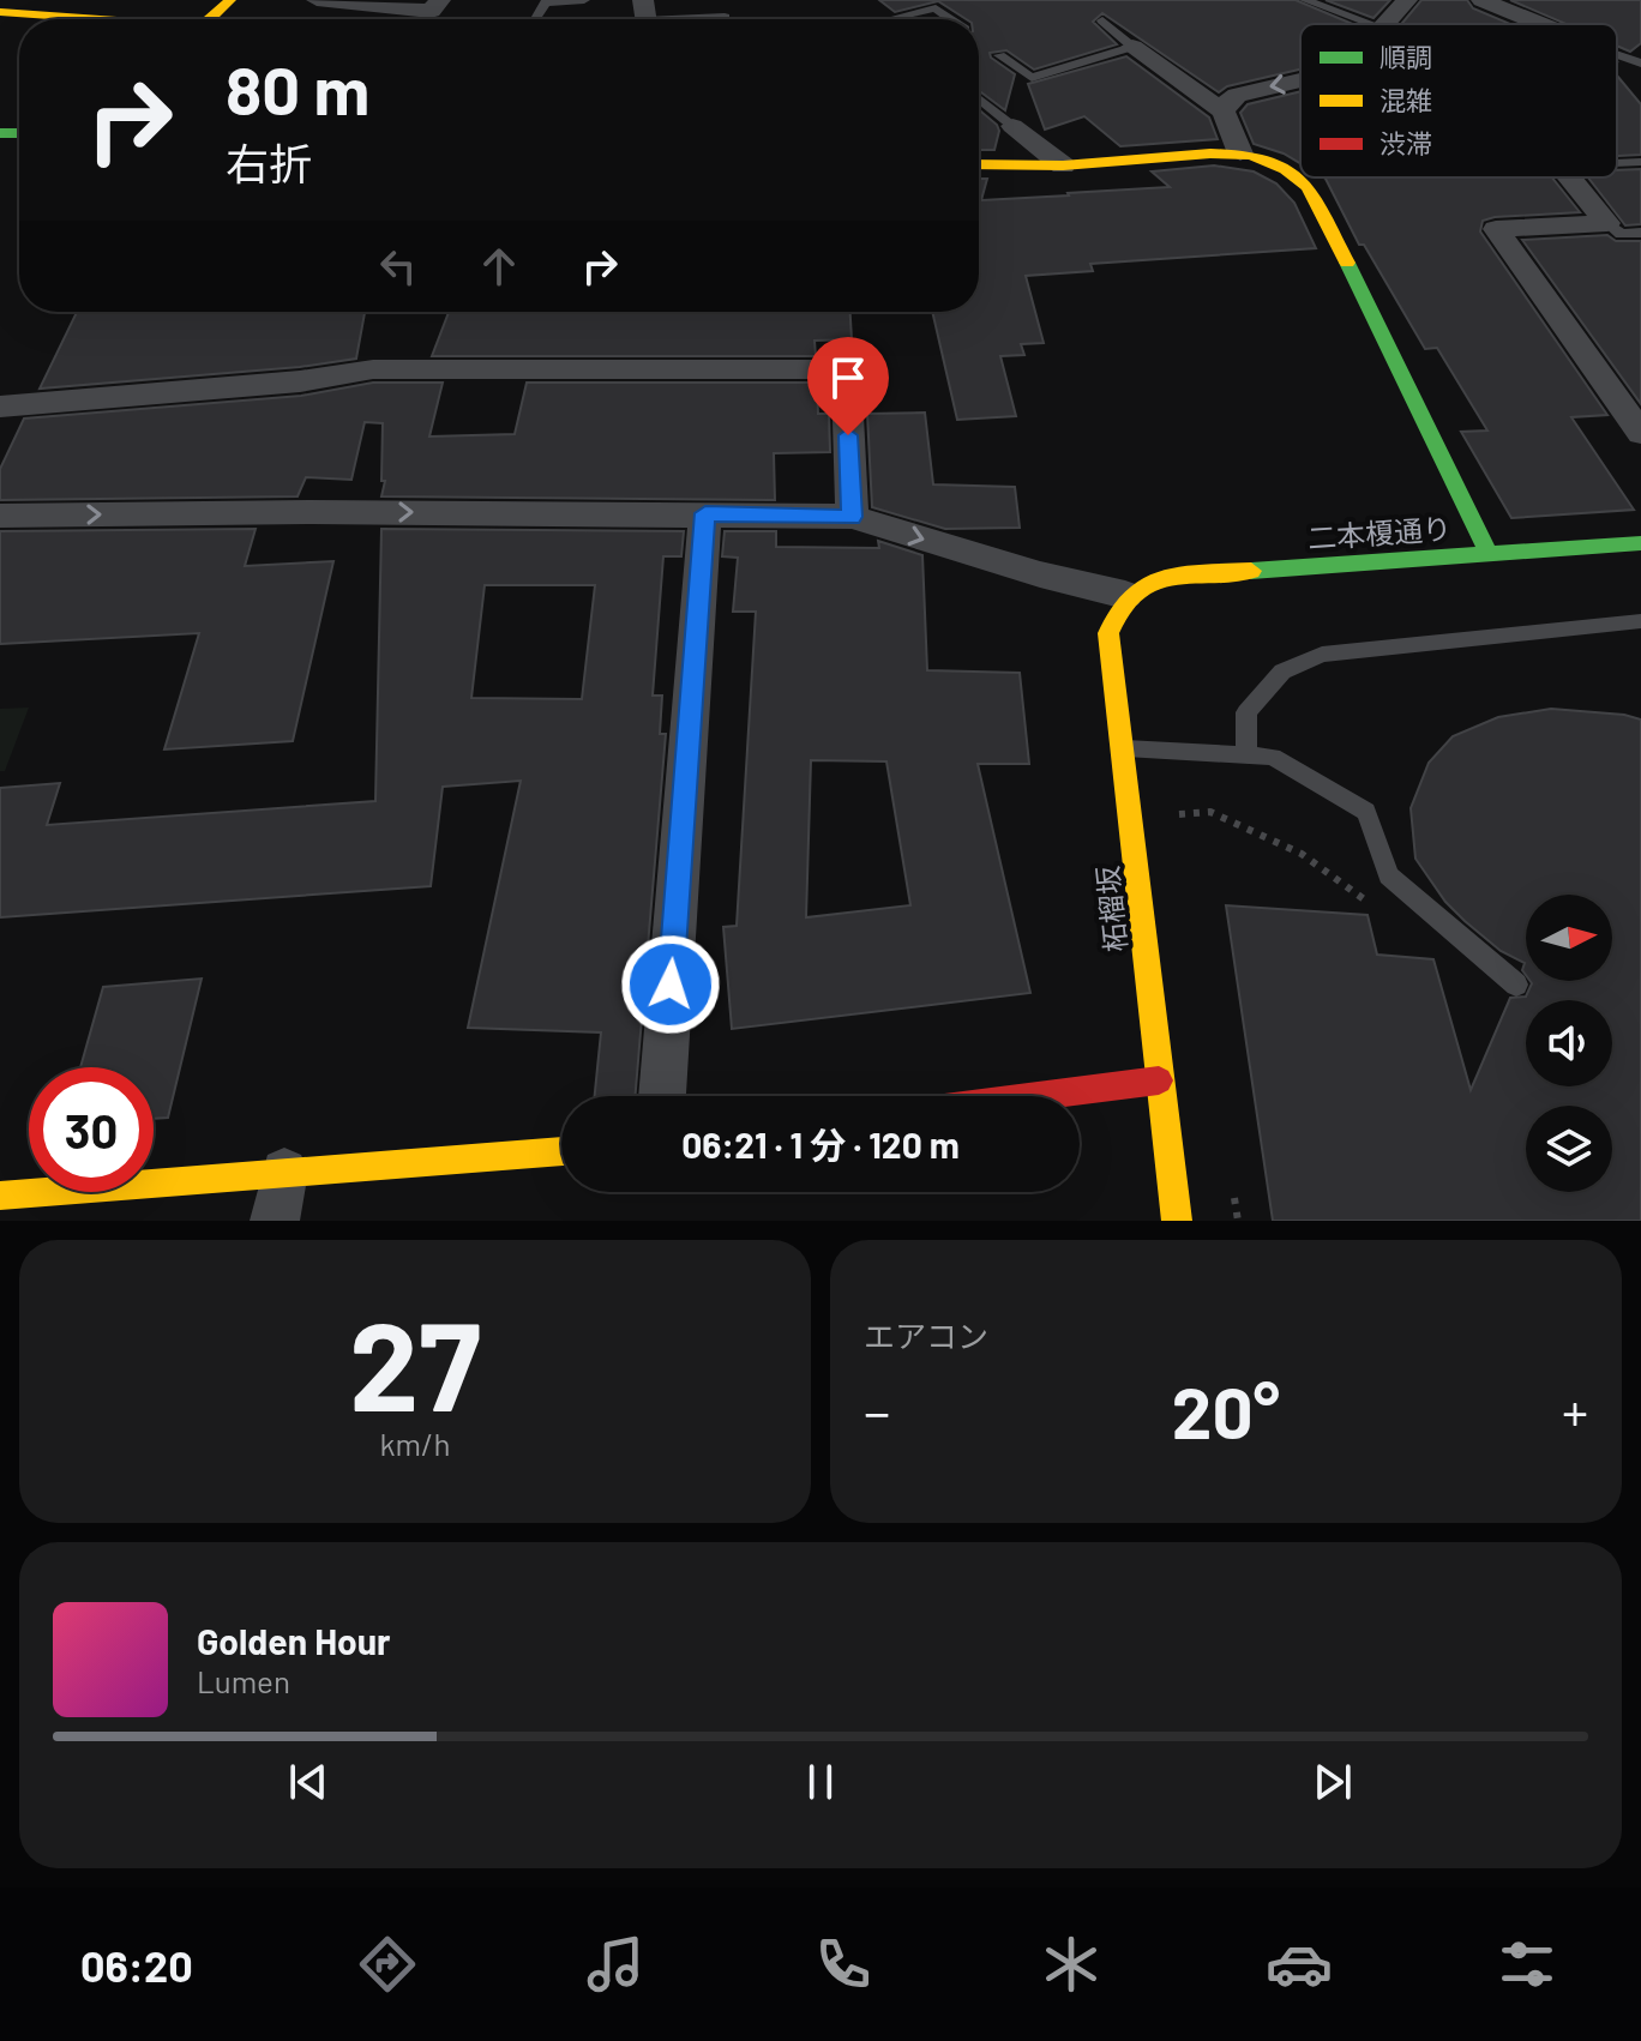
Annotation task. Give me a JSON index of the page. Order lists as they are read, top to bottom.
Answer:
{
  "streets": {
    "street": ["二本榎通り", "柘榴坂"]
  },
  "crossings": [
    ["二本榎通り", "柘榴坂"]
  ],
  "legend": ["順調", "混雑", "渋滞"],
  "north": "right",
  "page": {
    "turn": ["80 m", "右折"],
    "limit": "30",
    "trip": "06:21 · 1 分 · 120 m",
    "tile": [
      ["27", "km/h"],
      "エアコン"
    ],
    "heat": ["−", "20°", "+"],
    "song": ["Golden Hour", "Lumen"],
    "tabs": "06:20"
  }
}
